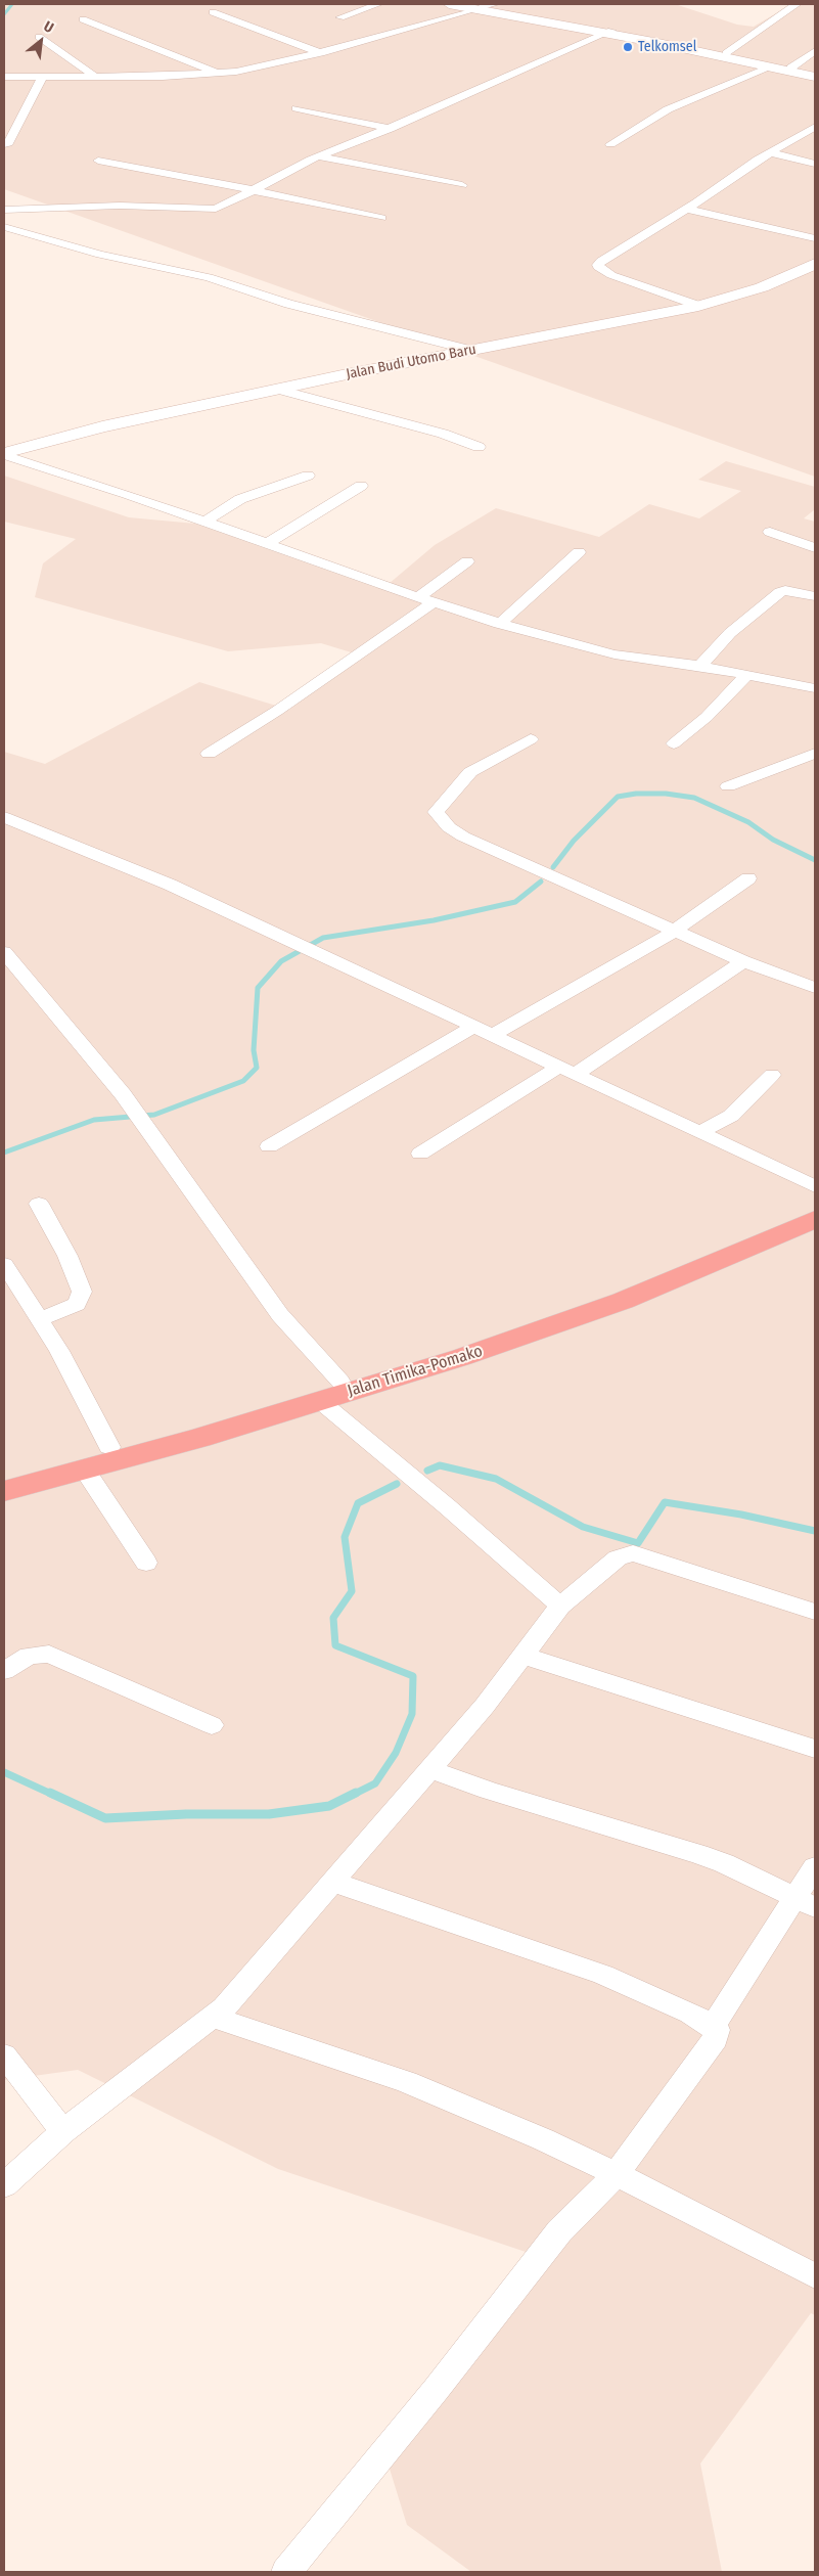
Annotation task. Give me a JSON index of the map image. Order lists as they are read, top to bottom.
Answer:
{
  "streets": {
    "highway": ["Jalan Timika-Pomako"],
    "street": ["Jalan Budi Utomo Baru"]
  },
  "places": ["Telkomsel"],
  "north": "top right"
}
